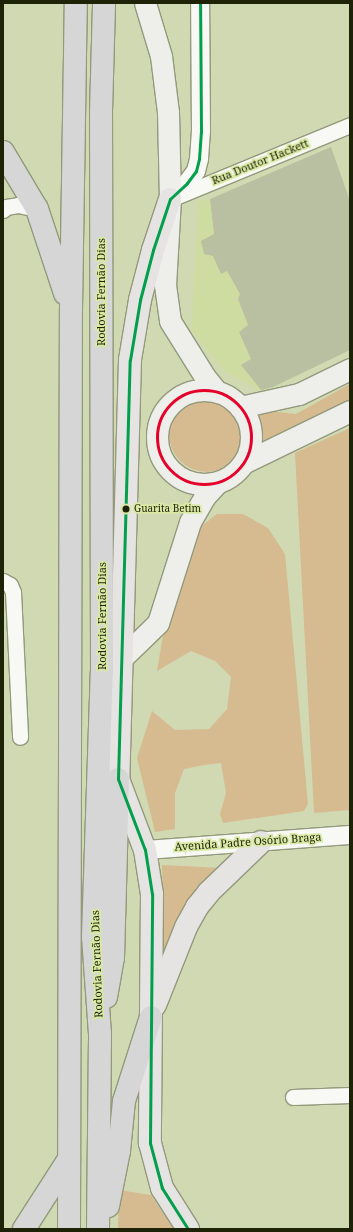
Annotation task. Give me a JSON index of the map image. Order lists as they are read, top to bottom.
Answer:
{
  "streets": {
    "highway": ["Rodovia Fernão Dias"],
    "street": ["Rua Doutor Hackett", "Avenida Padre Osório Braga"]
  },
  "places": ["Guarita Betim"]
}
